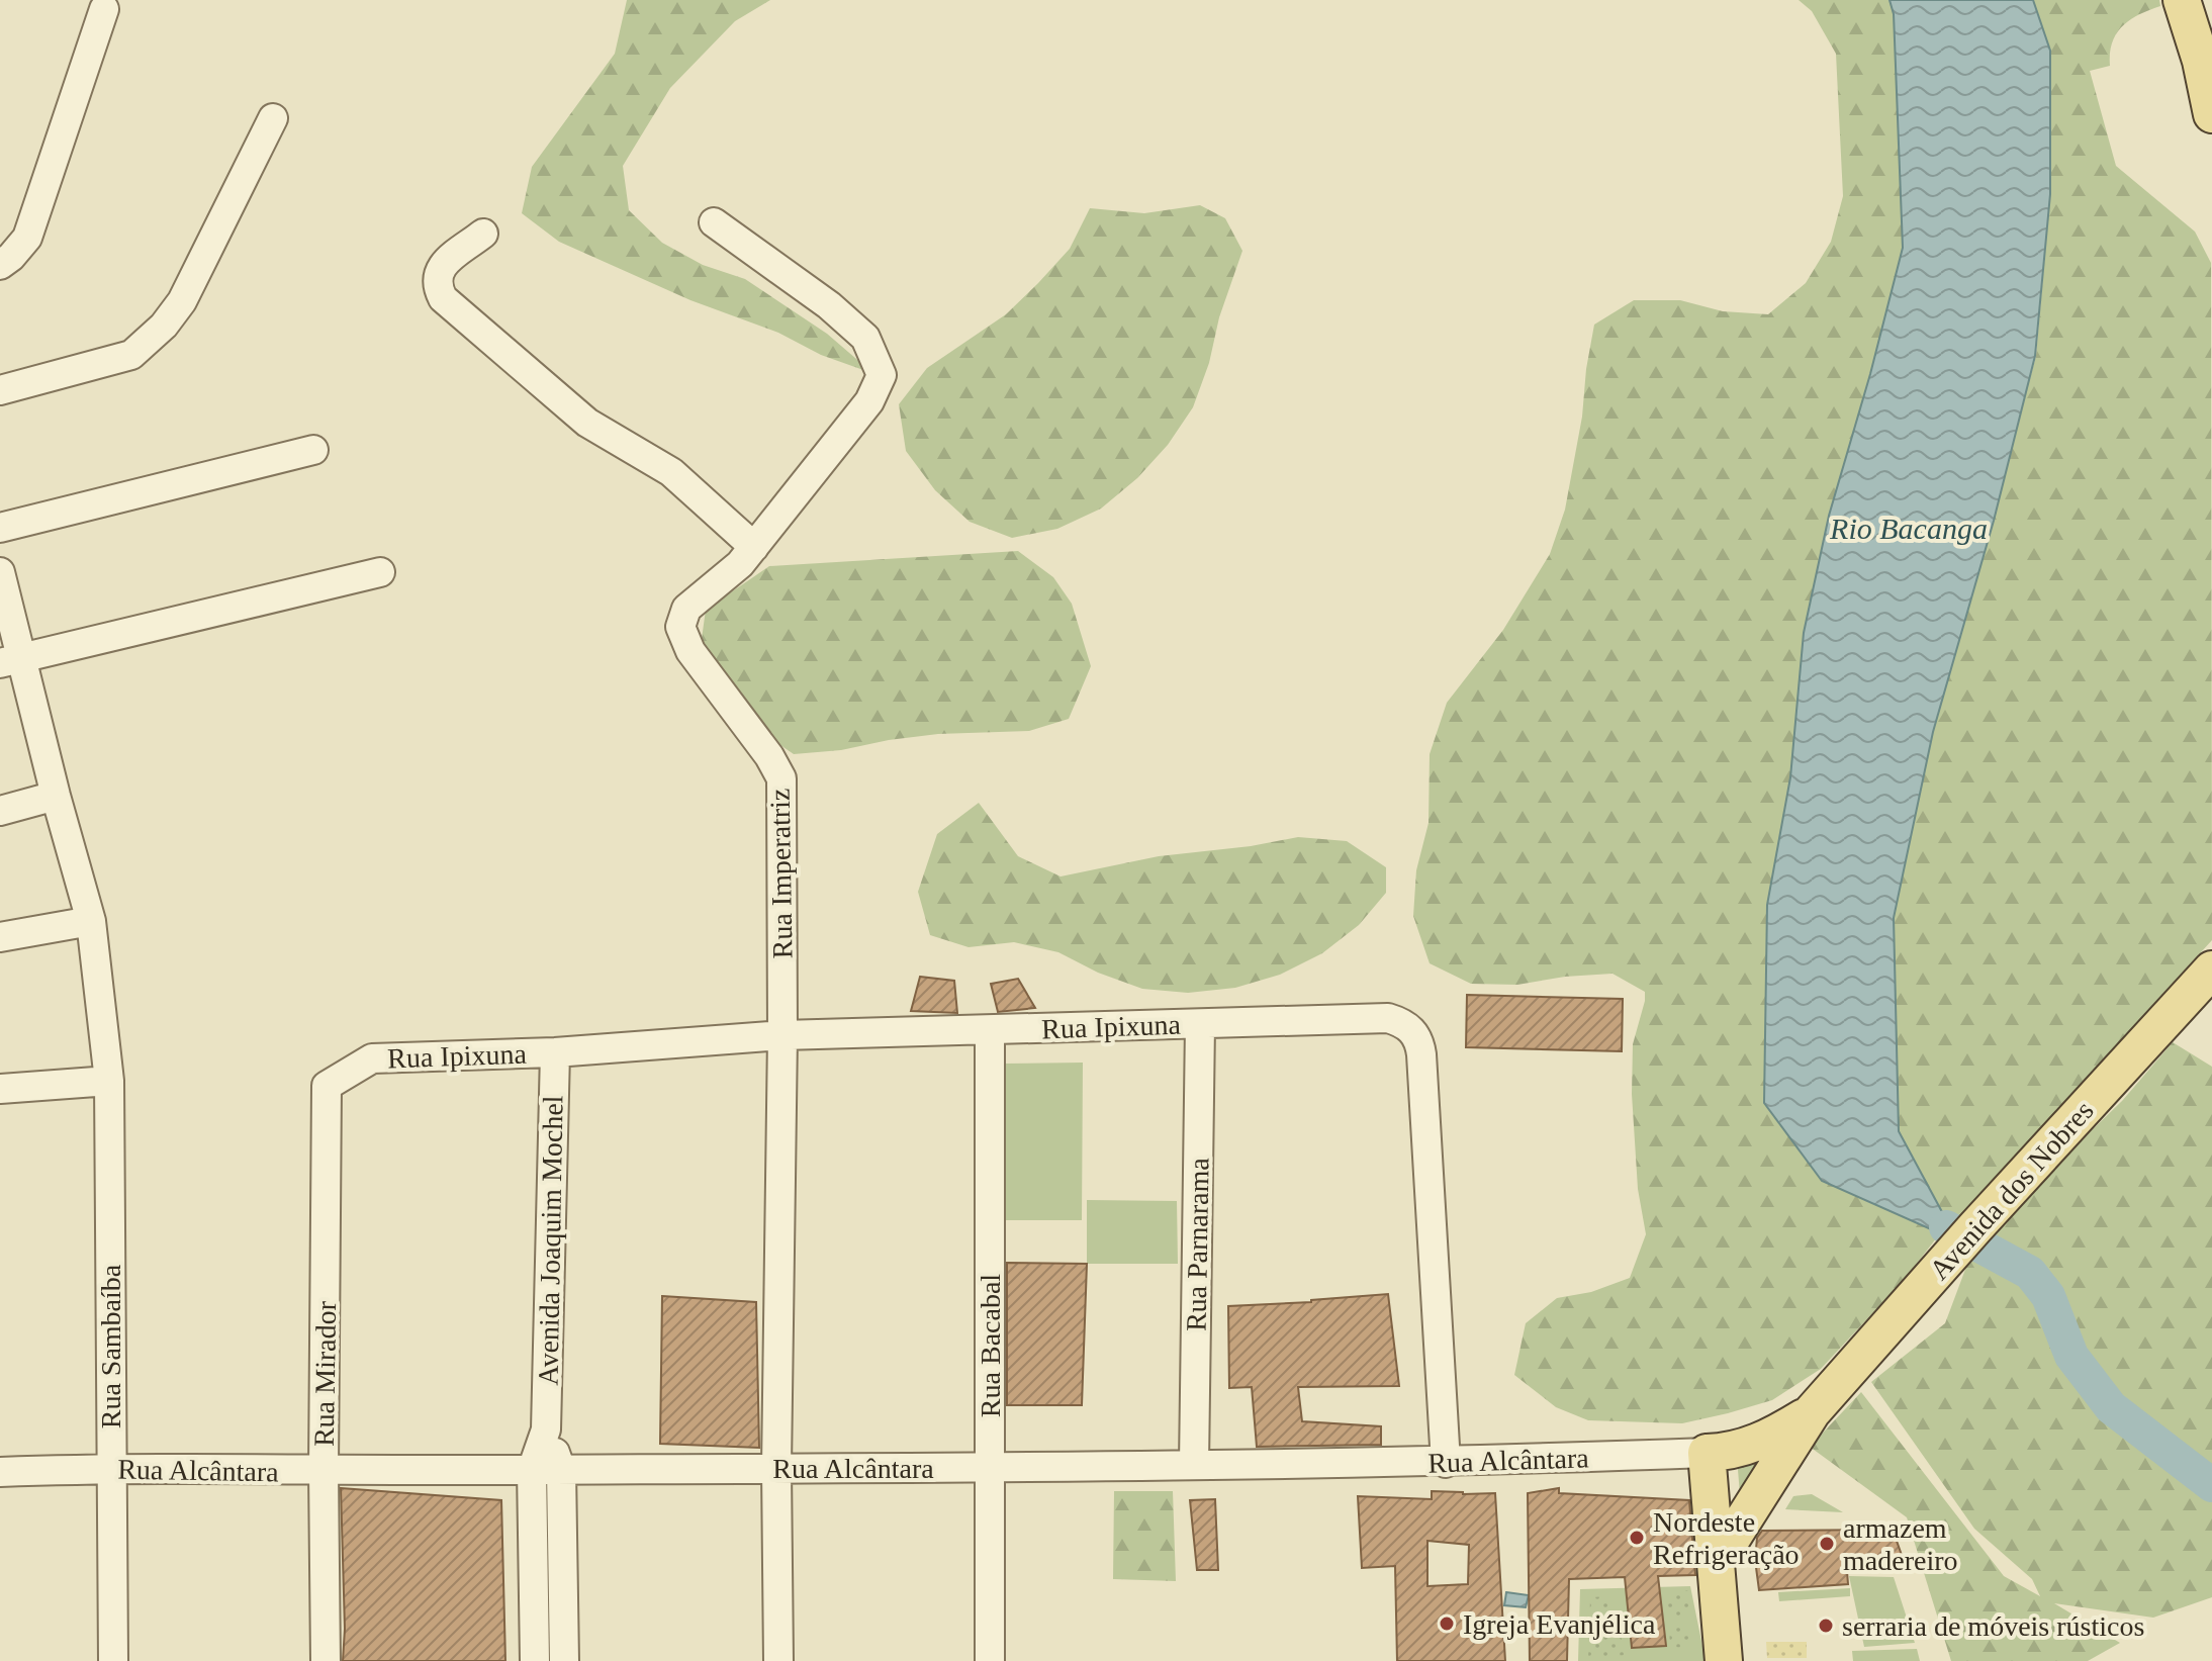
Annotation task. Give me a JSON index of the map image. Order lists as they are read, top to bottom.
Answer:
{
  "streets": {
    "main road": ["Avenida dos Nobres"],
    "street": [
      "Rua Imperatriz",
      "Rua Ipixuna",
      "Avenida Joaquim Mochel",
      "Rua Parnarama",
      "Rua Bacabal",
      "Rua Sambaíba",
      "Rua Mirador",
      "Rua Alcântara"
    ]
  },
  "crossings": [
    ["Rua Imperatriz", "Rua Ipixuna"],
    ["Rua Imperatriz", "Rua Alcântara"],
    ["Rua Ipixuna", "Avenida Joaquim Mochel"],
    ["Rua Ipixuna", "Rua Parnarama"],
    ["Rua Ipixuna", "Rua Bacabal"],
    ["Rua Ipixuna", "Rua Mirador"],
    ["Rua Ipixuna", "Rua Alcântara"],
    ["Avenida dos Nobres", "Rua Alcântara"],
    ["Avenida Joaquim Mochel", "Rua Alcântara"],
    ["Rua Parnarama", "Rua Alcântara"],
    ["Rua Bacabal", "Rua Alcântara"],
    ["Rua Sambaíba", "Rua Alcântara"],
    ["Rua Mirador", "Rua Alcântara"]
  ],
  "water": ["Rio Bacanga"],
  "places": [
    "Nordeste Refrigeração",
    "armazem madereiro",
    "Igreja Evanjélica",
    "serraria de móveis rústicos"
  ]
}
